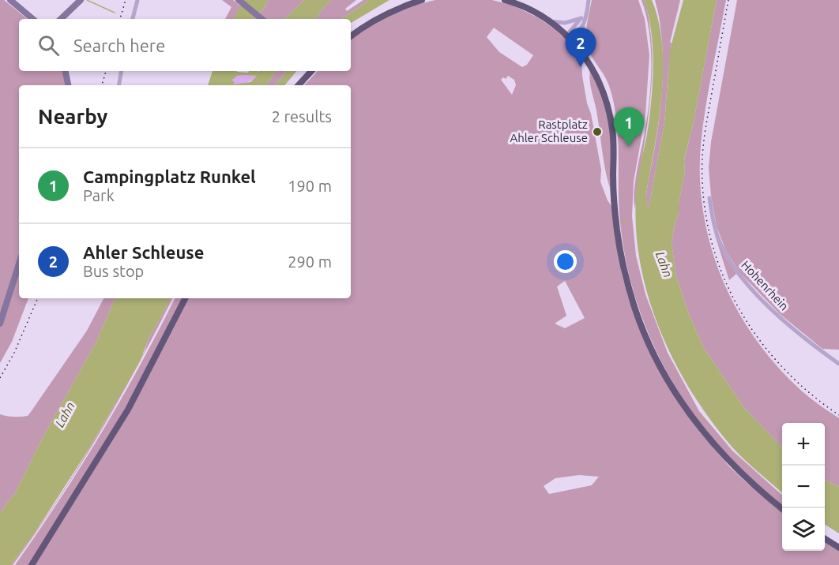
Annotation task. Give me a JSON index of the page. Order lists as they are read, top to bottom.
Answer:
{
  "streets": {
    "street": ["Hohenrhein"]
  },
  "water": ["Lahn"],
  "places": ["Rastplatz Ahler Schleuse"],
  "page": {
    "search": "Search here",
    "pins": ["2", "1"],
    "heading": ["Nearby", "2 results"],
    "list": [
      {
        "mark": "1",
        "name": "Campingplatz Runkel",
        "note": "Park",
        "value": "190 m"
      },
      {
        "mark": "2",
        "name": "Ahler Schleuse",
        "note": "Bus stop",
        "value": "290 m"
      }
    ],
    "map_buttons": ["+", "−"]
  }
}
